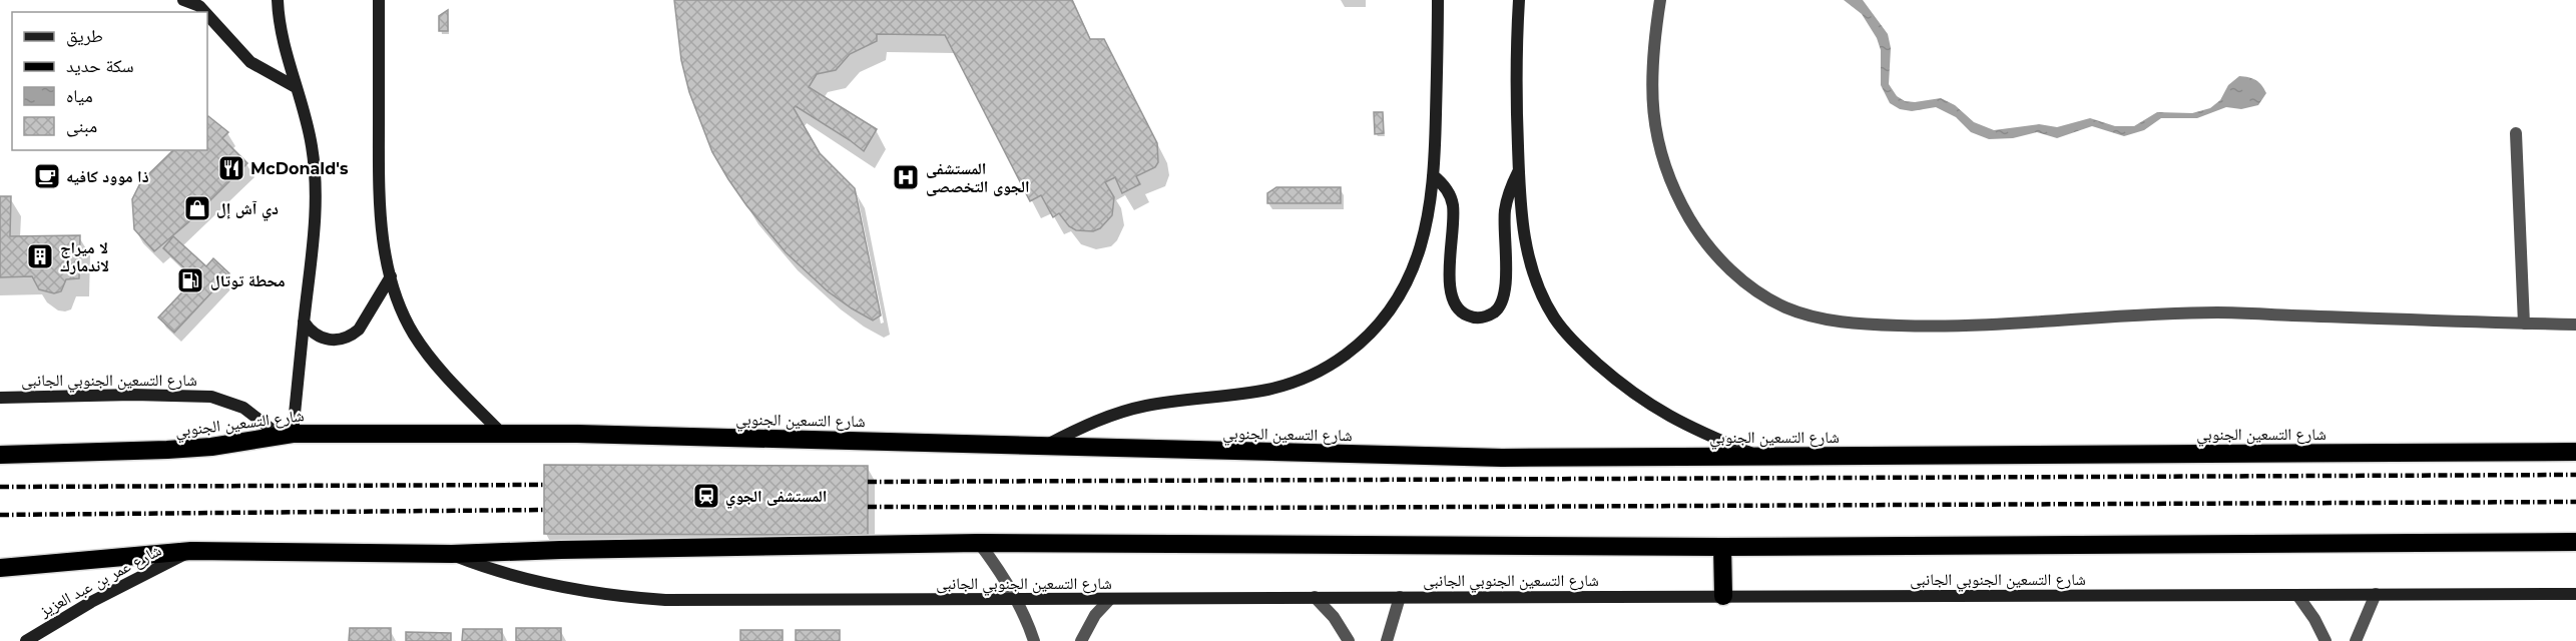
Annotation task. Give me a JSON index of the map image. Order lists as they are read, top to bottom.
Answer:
{
  "streets": {
    "highway": ["شارع التسعين الجنوبي"],
    "street": ["شارع التسعين الجنوبي الجانبى", "شارع عمر بن عبد العزيز"]
  },
  "crossings": [
    ["شارع التسعين الجنوبي الجانبى", "شارع التسعين الجنوبي"]
  ],
  "places": {
    "restaurant": ["McDonald's"],
    "cafe": ["ذا موود كافيه"],
    "hospital": ["المستشفى الجوى التخصصى"],
    "shop": ["دي آش إل"],
    "building": ["لا ميراج لاندمارك"],
    "fuel station": ["محطة توتال"],
    "station": ["المستشفى الجوي"]
  },
  "legend": [
    "طريق",
    "سكة حديد",
    "مياه",
    "مبنى"
  ]
}
